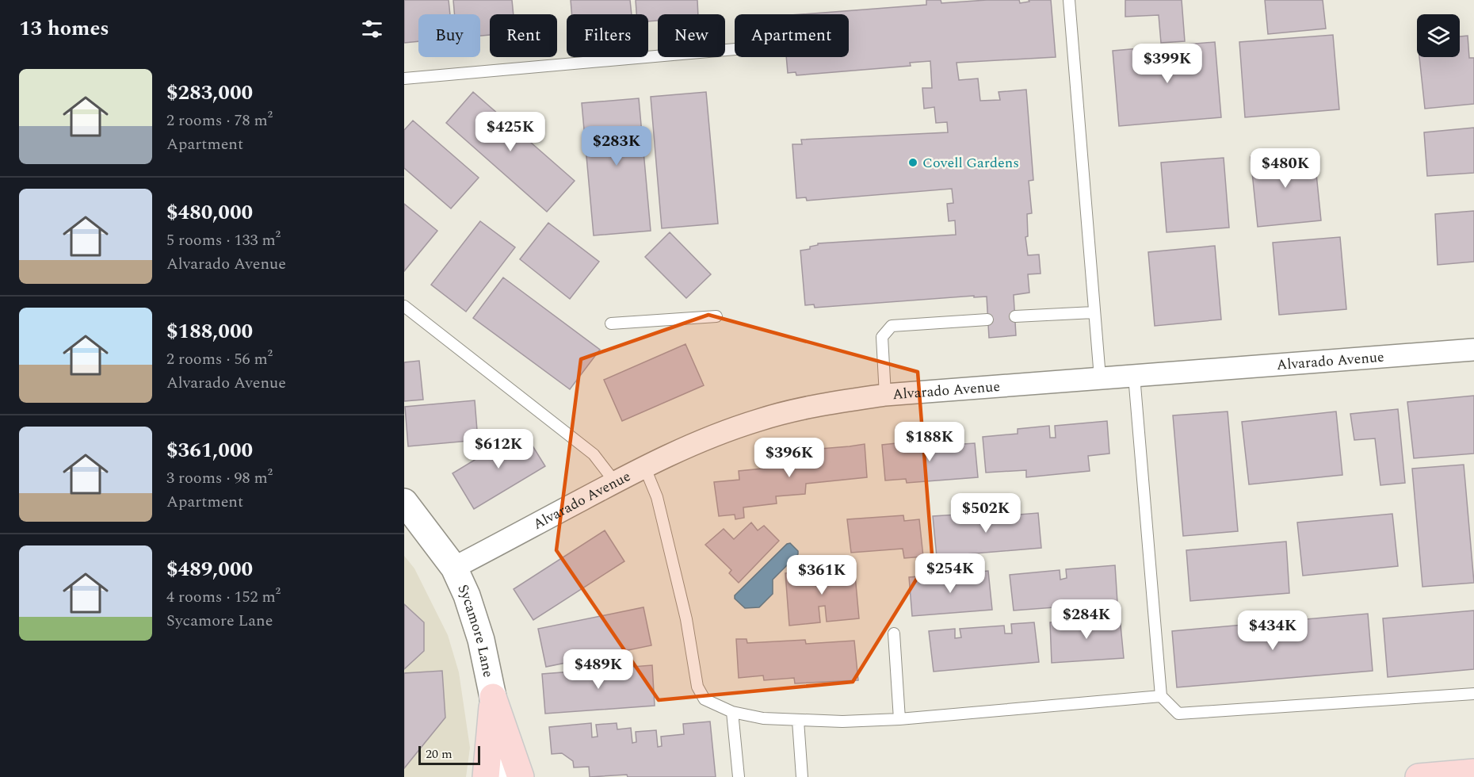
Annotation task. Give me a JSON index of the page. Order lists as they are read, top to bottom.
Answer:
{
  "streets": {
    "street": ["Alvarado Avenue", "Sycamore Lane"]
  },
  "crossings": [
    ["Alvarado Avenue", "Sycamore Lane"]
  ],
  "places": ["Covell Gardens"],
  "scale_bar": "20 m",
  "page": {
    "heading": "13 homes",
    "chip": [
      "Buy",
      "Rent",
      "Filters",
      "New",
      "Apartment"
    ],
    "price": [
      "$399K",
      "$425K",
      "$283K",
      "$480K",
      "$188K",
      "$612K",
      "$396K",
      "$502K",
      "$254K",
      "$361K",
      "$284K",
      "$434K",
      "$489K"
    ],
    "list": [
      {
        "name": "$283,000",
        "note": "2 rooms · 78 m² · Apartment"
      },
      {
        "name": "$480,000",
        "note": "5 rooms · 133 m² · Alvarado Avenue"
      },
      {
        "name": "$188,000",
        "note": "2 rooms · 56 m² · Alvarado Avenue"
      },
      {
        "name": "$361,000",
        "note": "3 rooms · 98 m² · Apartment"
      },
      {
        "name": "$489,000",
        "note": "4 rooms · 152 m² · Sycamore Lane"
      }
    ],
    "scale": "20 m"
  }
}
